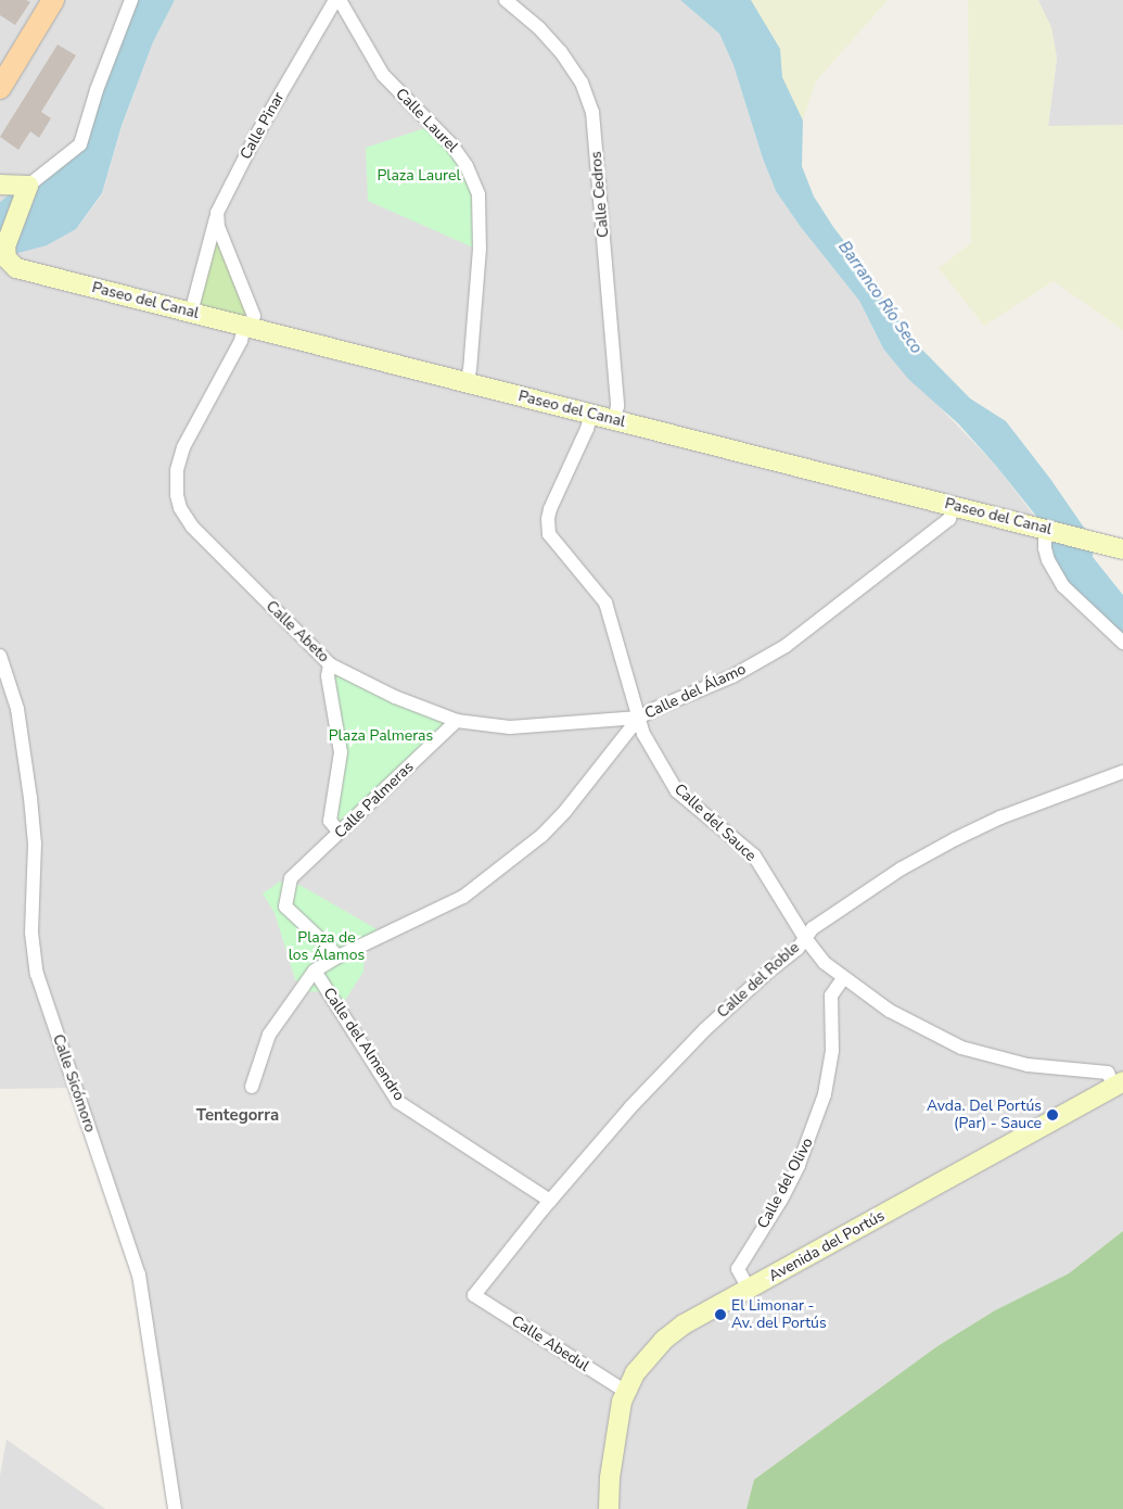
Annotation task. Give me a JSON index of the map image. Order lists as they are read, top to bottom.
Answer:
{
  "streets": {
    "street": [
      "Calle Laurel",
      "Calle Pinar",
      "Calle Cedros",
      "Paseo del Canal",
      "Calle Abeto",
      "Calle del Álamo",
      "Calle Palmeras",
      "Calle del Sauce",
      "Calle del Roble",
      "Calle del Almendro",
      "Calle Sicómoro",
      "Calle del Olivo",
      "Avenida del Portús",
      "Calle Abedul"
    ]
  },
  "crossings": [
    ["Calle Laurel", "Calle Pinar"],
    ["Calle Laurel", "Paseo del Canal"],
    ["Calle Pinar", "Paseo del Canal"],
    ["Calle Cedros", "Paseo del Canal"],
    ["Paseo del Canal", "Calle Abeto"],
    ["Paseo del Canal", "Calle del Álamo"],
    ["Paseo del Canal", "Calle del Sauce"],
    ["Calle Abeto", "Calle del Álamo"],
    ["Calle Abeto", "Calle Palmeras"],
    ["Calle Abeto", "Calle del Sauce"],
    ["Calle del Álamo", "Calle Palmeras"],
    ["Calle del Álamo", "Calle del Sauce"],
    ["Calle del Álamo", "Calle del Almendro"],
    ["Calle Palmeras", "Calle del Almendro"],
    ["Calle del Sauce", "Calle del Roble"],
    ["Calle del Sauce", "Calle del Olivo"],
    ["Calle del Sauce", "Avenida del Portús"],
    ["Calle del Roble", "Calle del Almendro"],
    ["Calle del Roble", "Calle Abedul"],
    ["Calle del Olivo", "Avenida del Portús"],
    ["Avenida del Portús", "Calle Abedul"]
  ],
  "districts": ["Tentegorra"],
  "water": ["Barranco Río Seco"],
  "parks": ["Plaza Laurel", "Plaza Palmeras", "Plaza de los Álamos"],
  "places": ["Avda. Del Portús (Par) - Sauce", "El Limonar - Av. del Portús"]
}
